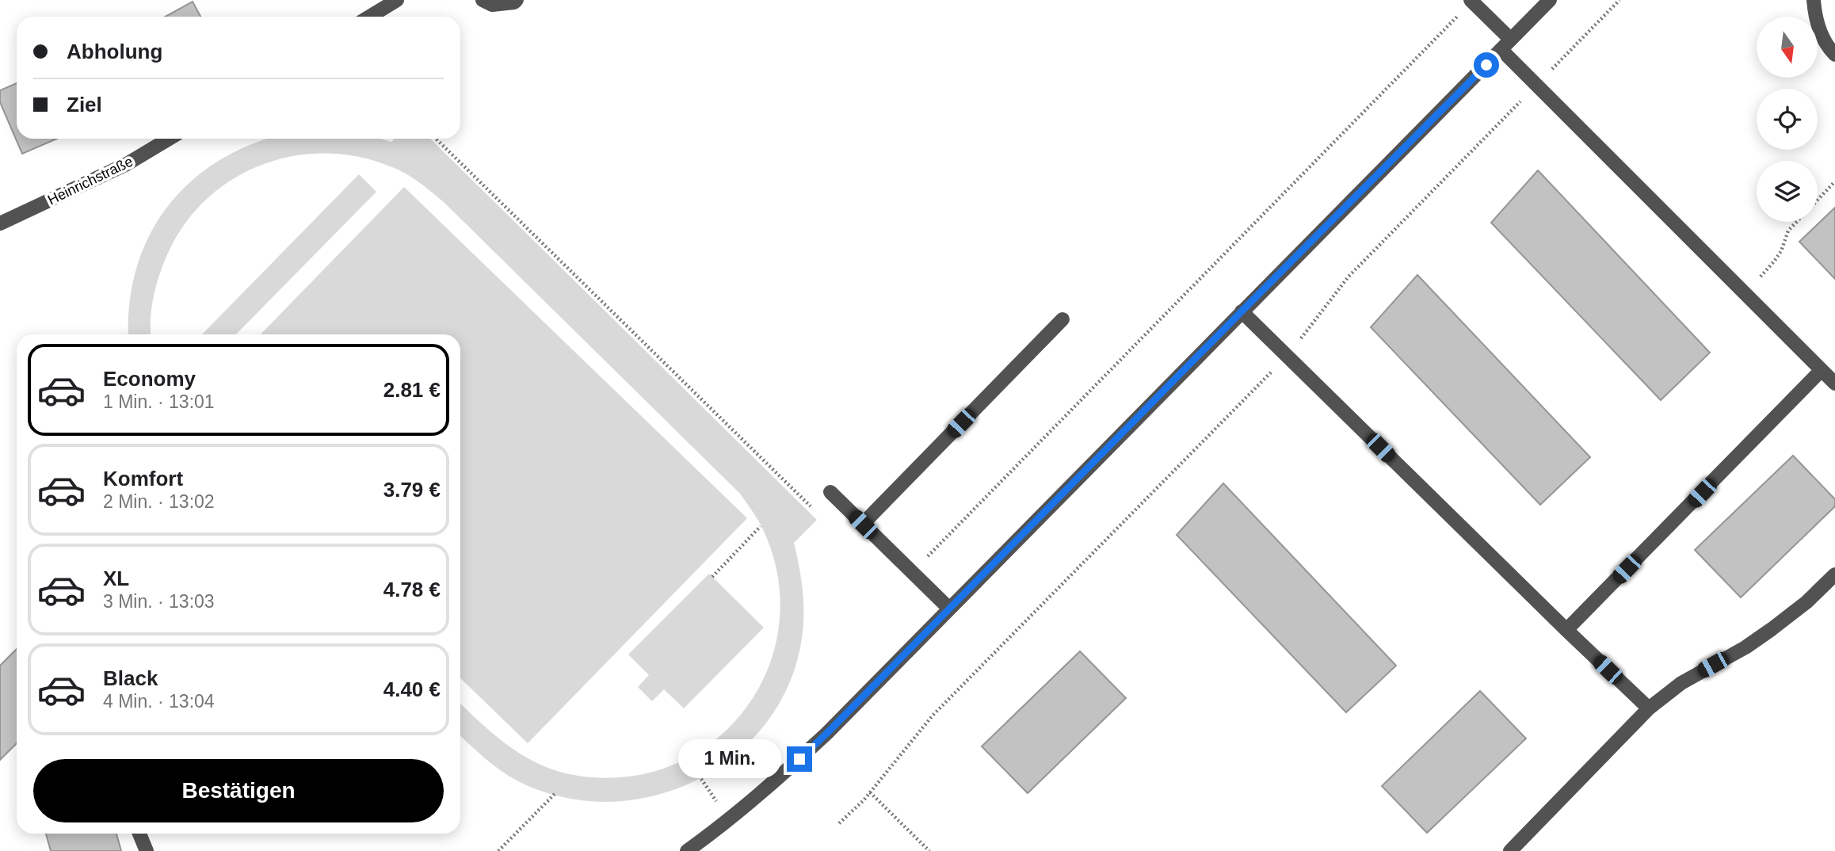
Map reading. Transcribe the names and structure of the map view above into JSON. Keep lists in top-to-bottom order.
{
  "streets": {
    "street": ["Heinrichstraße"]
  },
  "north": "bottom",
  "page": {
    "banner": ["Abholung", "Ziel"],
    "list": [
      {
        "name": "Economy",
        "note": "1 Min. · 13:01",
        "value": "2.81 €"
      },
      {
        "name": "Komfort",
        "note": "2 Min. · 13:02",
        "value": "3.79 €"
      },
      {
        "name": "XL",
        "note": "3 Min. · 13:03",
        "value": "4.78 €"
      },
      {
        "name": "Black",
        "note": "4 Min. · 13:04",
        "value": "4.40 €"
      }
    ],
    "bubble": "1 Min.",
    "buttons": "Bestätigen"
  }
}
